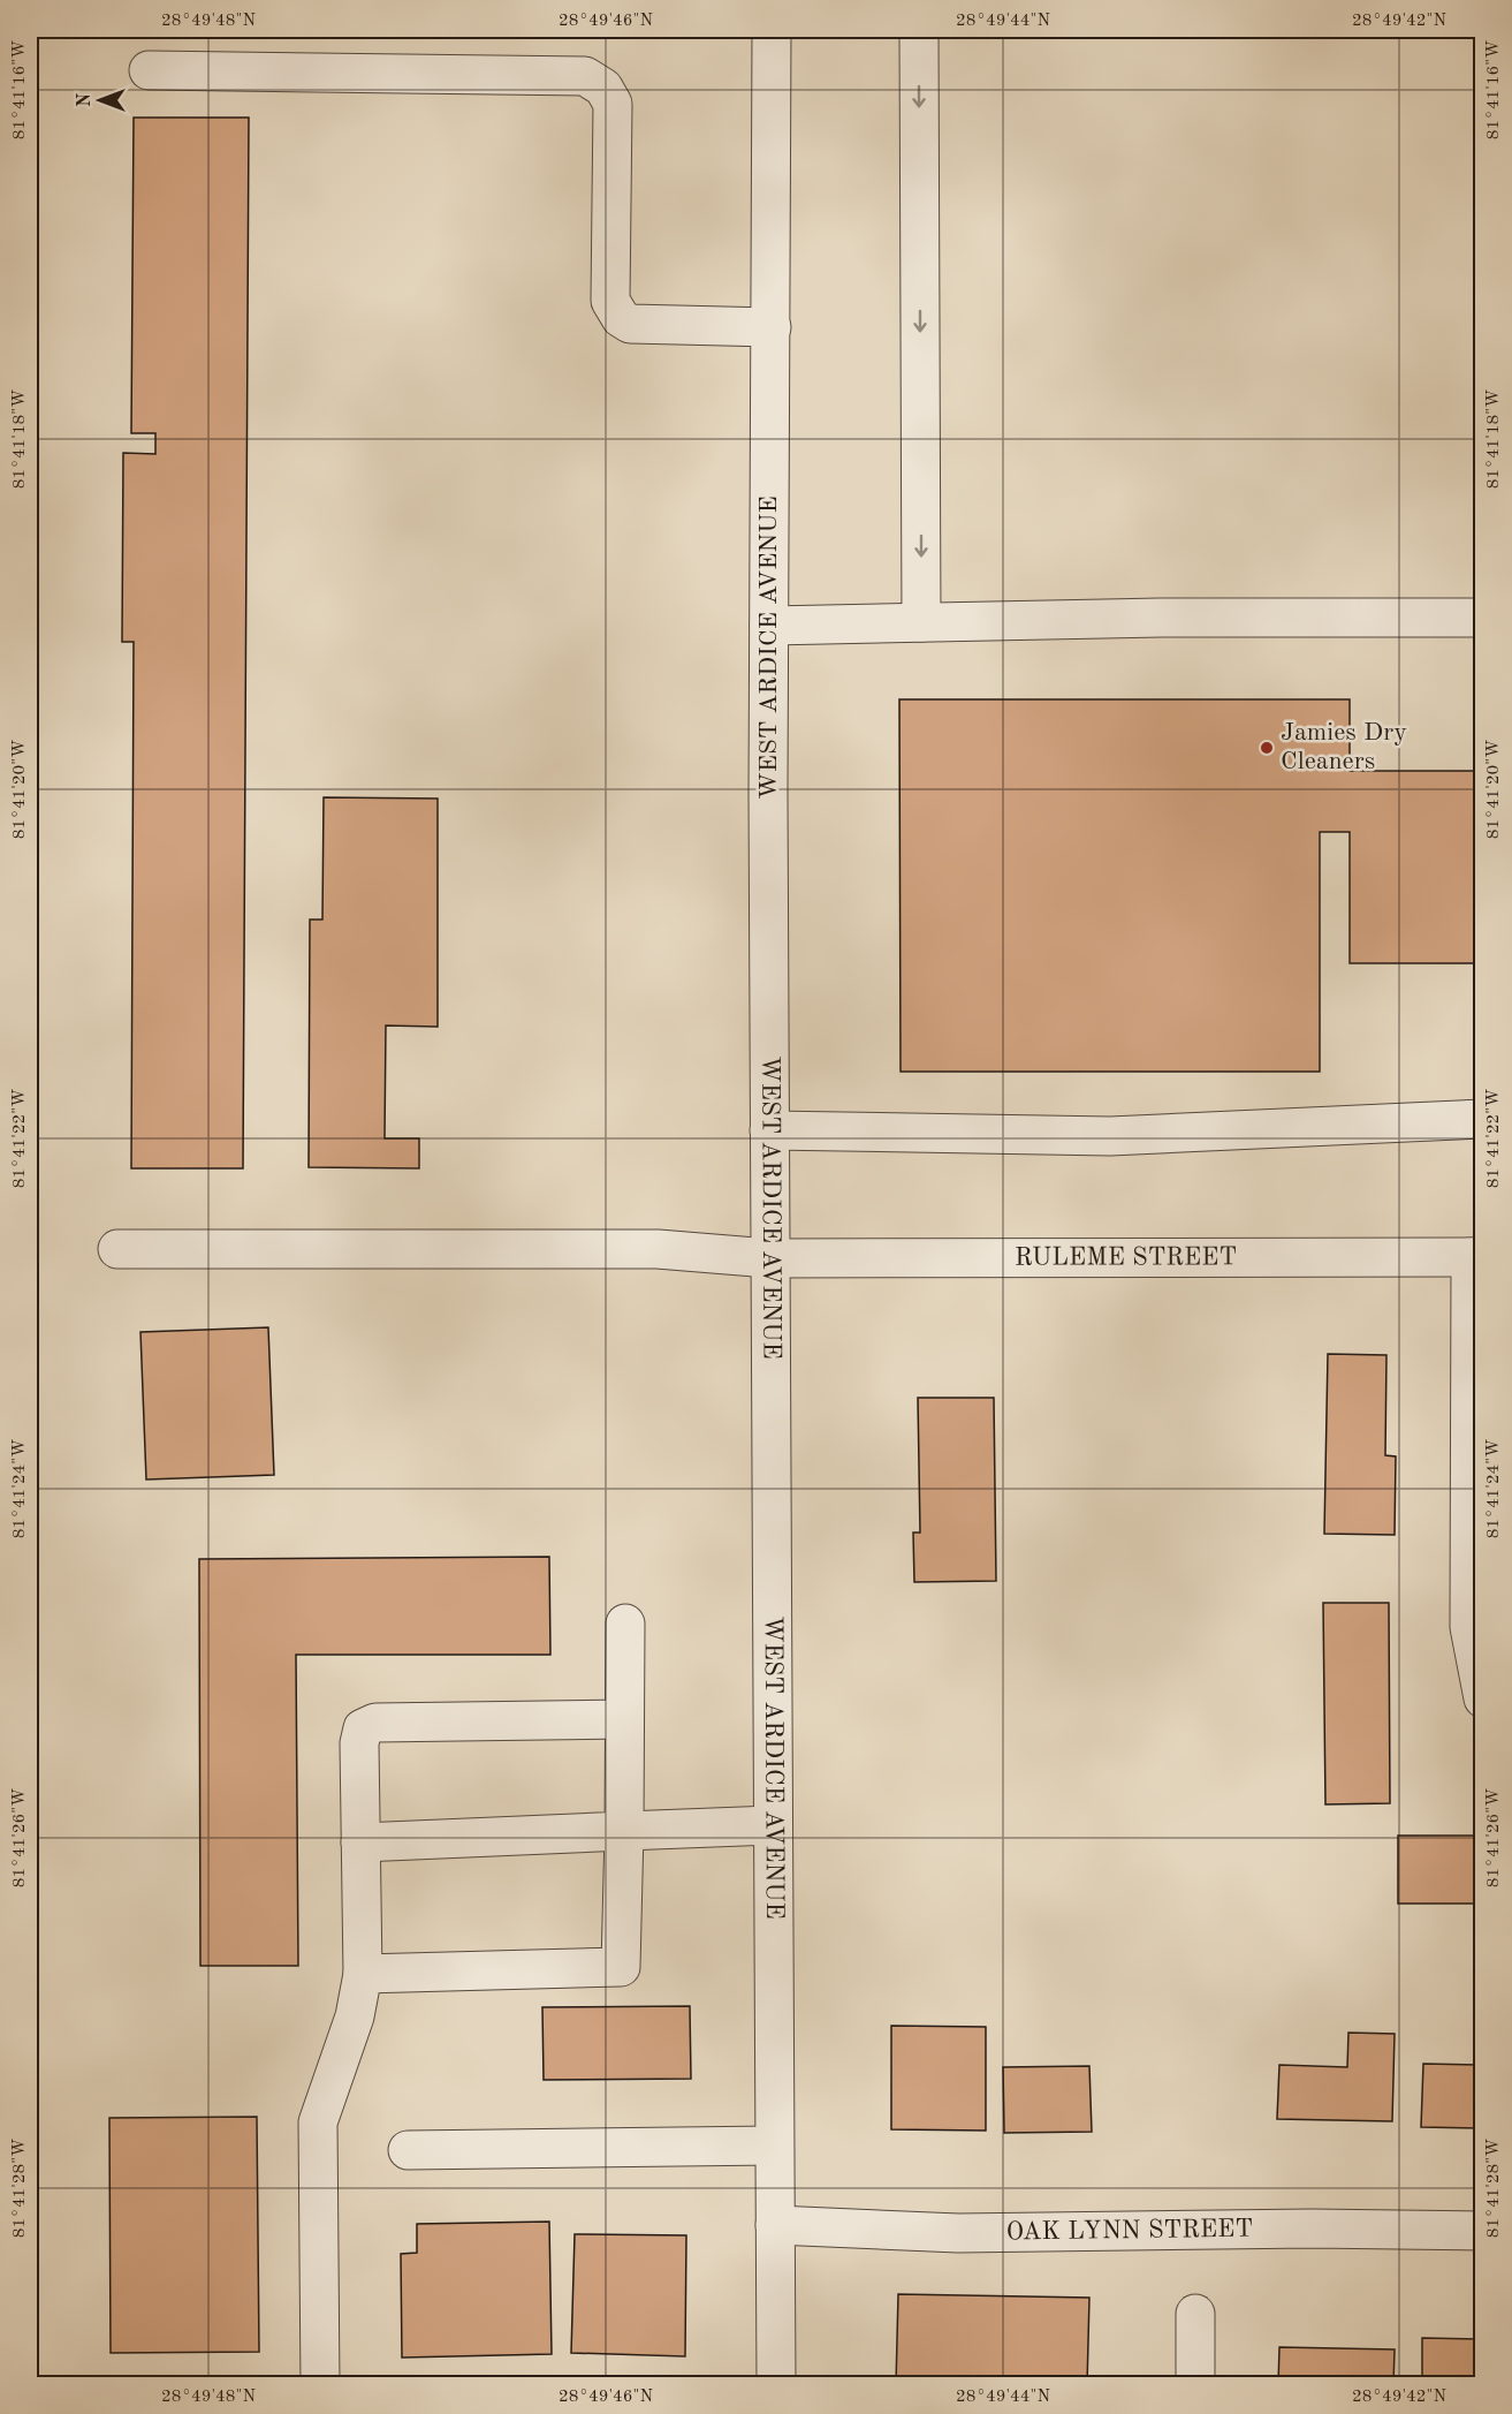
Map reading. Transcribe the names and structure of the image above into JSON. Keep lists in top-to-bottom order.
{
  "streets": {
    "street": ["WEST ARDICE AVENUE", "RULEME STREET", "OAK LYNN STREET"]
  },
  "crossings": [
    ["WEST ARDICE AVENUE", "RULEME STREET"],
    ["WEST ARDICE AVENUE", "OAK LYNN STREET"]
  ],
  "places": ["Jamies Dry Cleaners"],
  "north": "left",
  "coordinates": [
    "28°49'48\"N",
    "28°49'46\"N",
    "28°49'44\"N",
    "28°49'42\"N",
    "81°41'16\"W",
    "81°41'18\"W",
    "81°41'20\"W",
    "81°41'22\"W",
    "81°41'24\"W",
    "81°41'26\"W",
    "81°41'28\"W"
  ]
}
